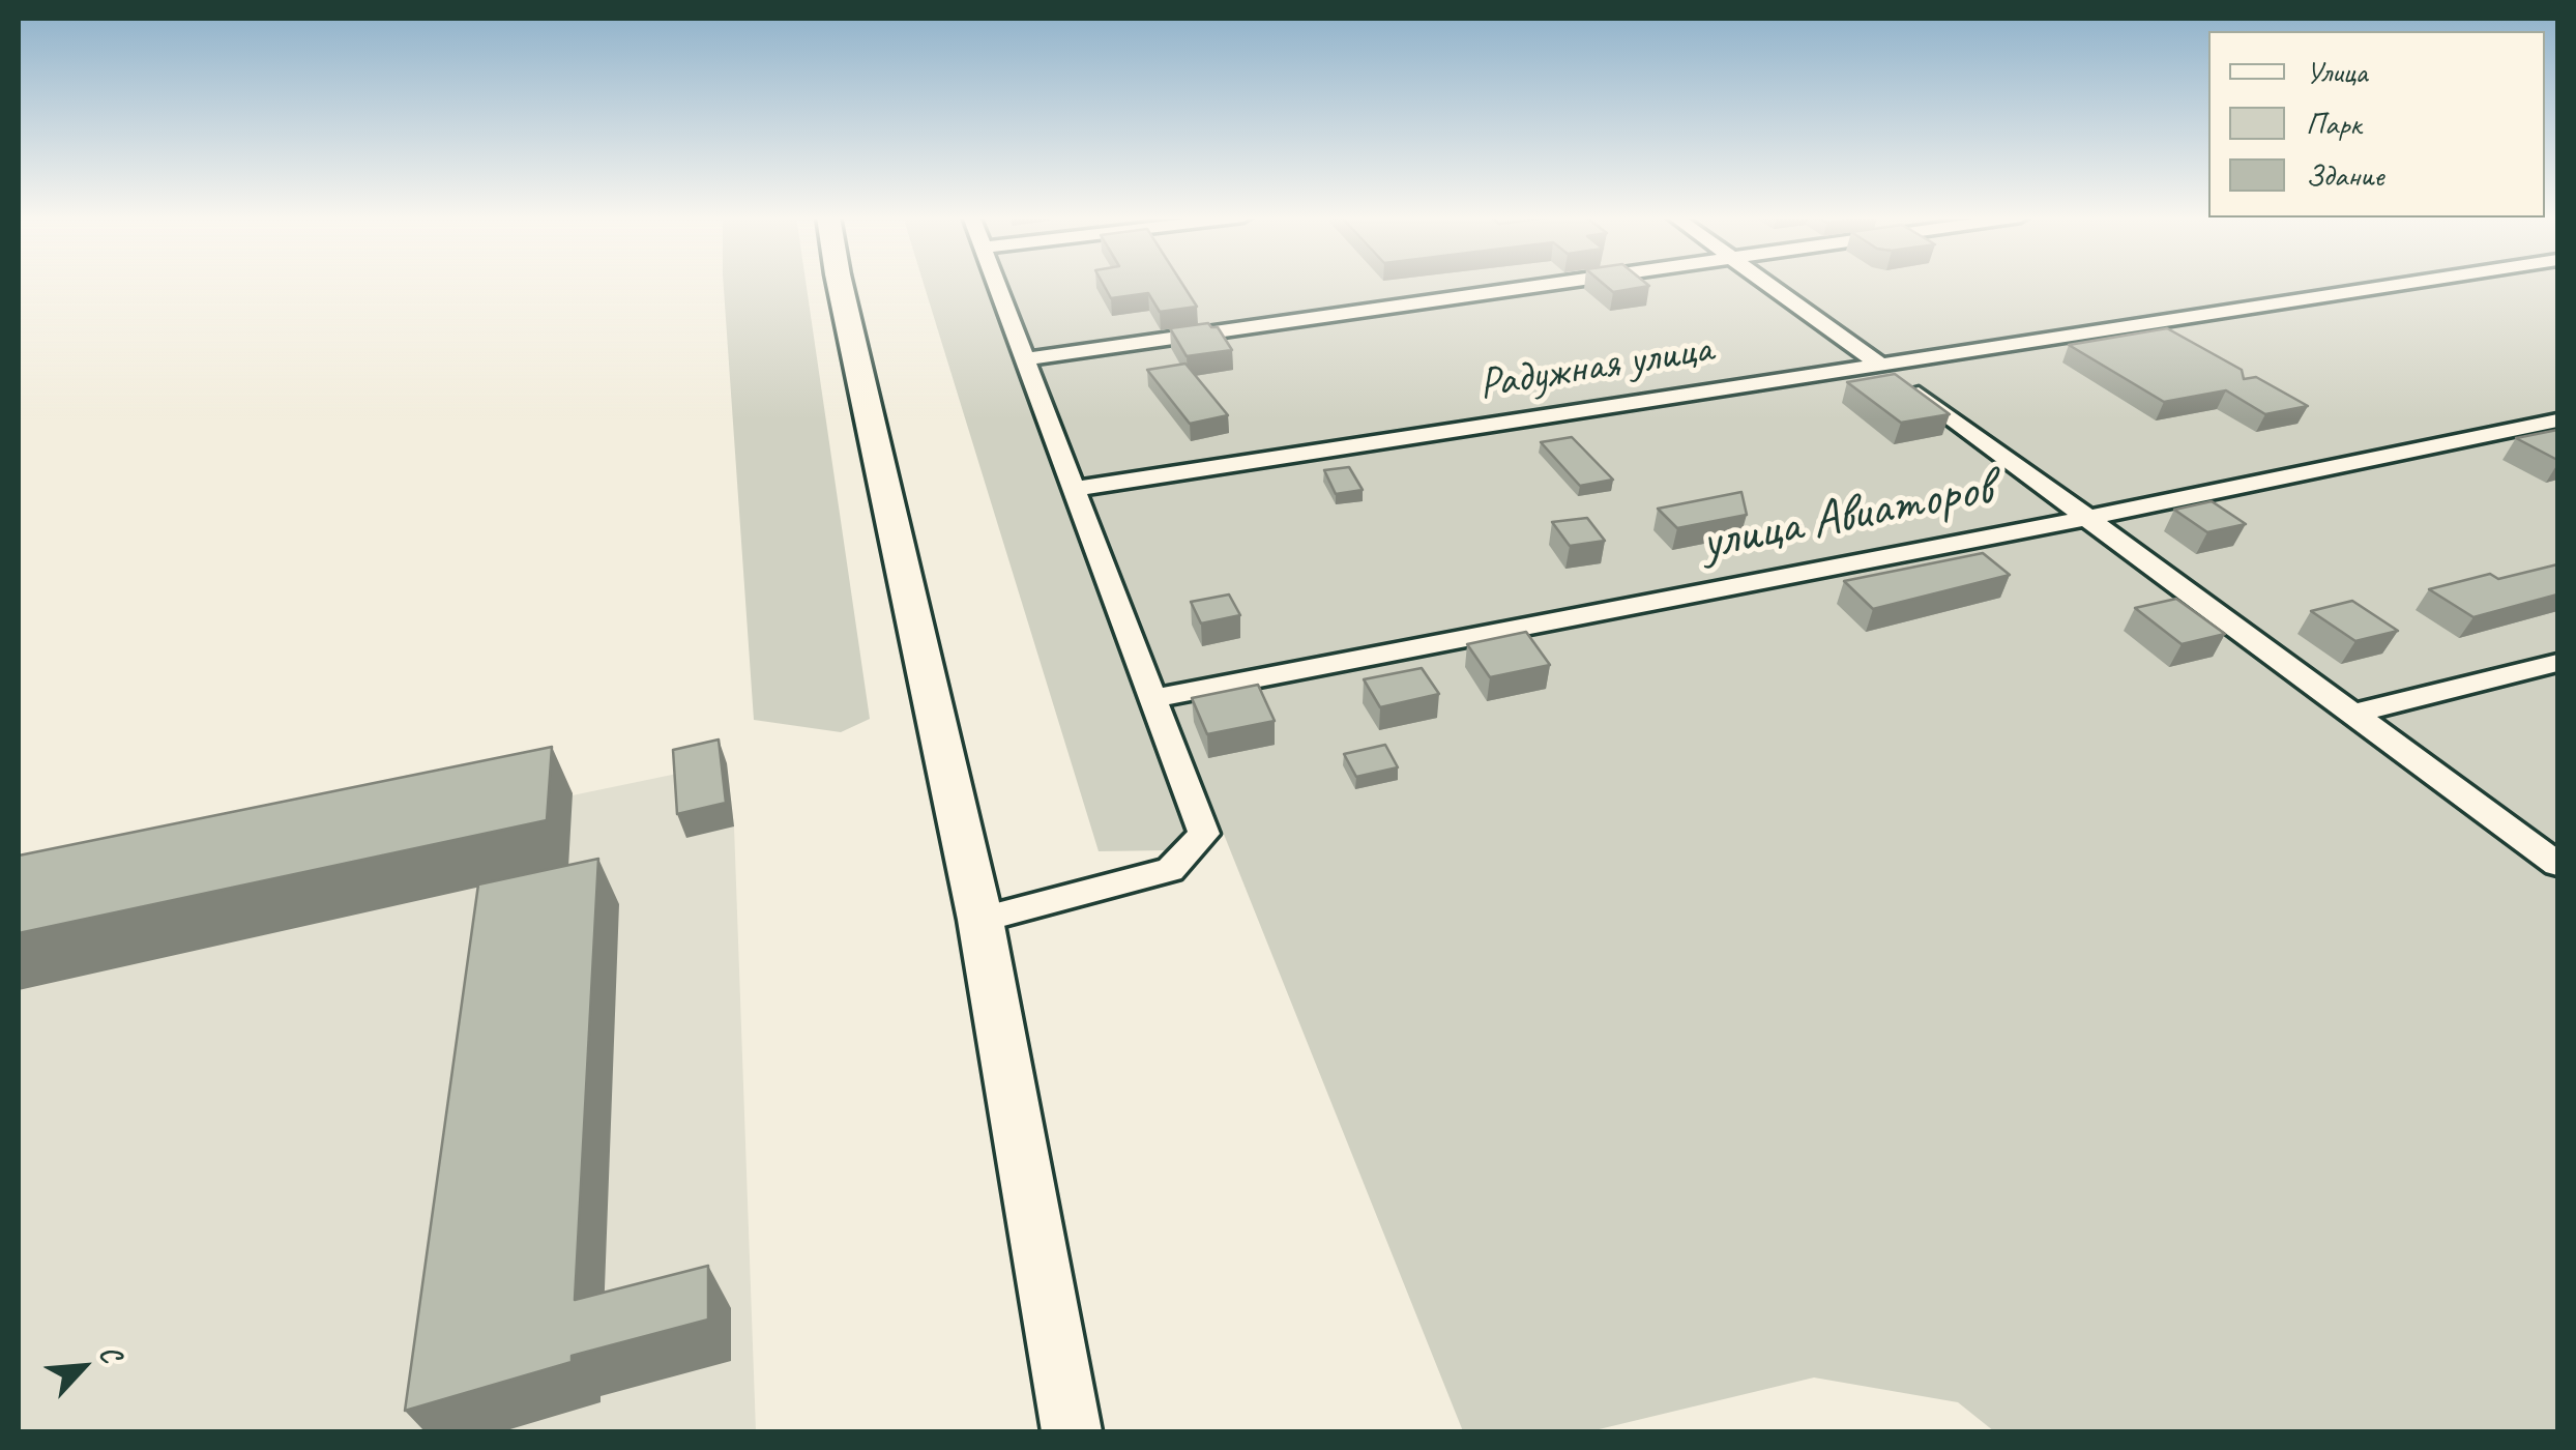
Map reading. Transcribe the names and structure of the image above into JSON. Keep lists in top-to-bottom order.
{
  "streets": {
    "street": ["Радужная улица", "улица Авиаторов"]
  },
  "legend": ["Улица", "Парк", "Здание"],
  "north": "top right"
}
